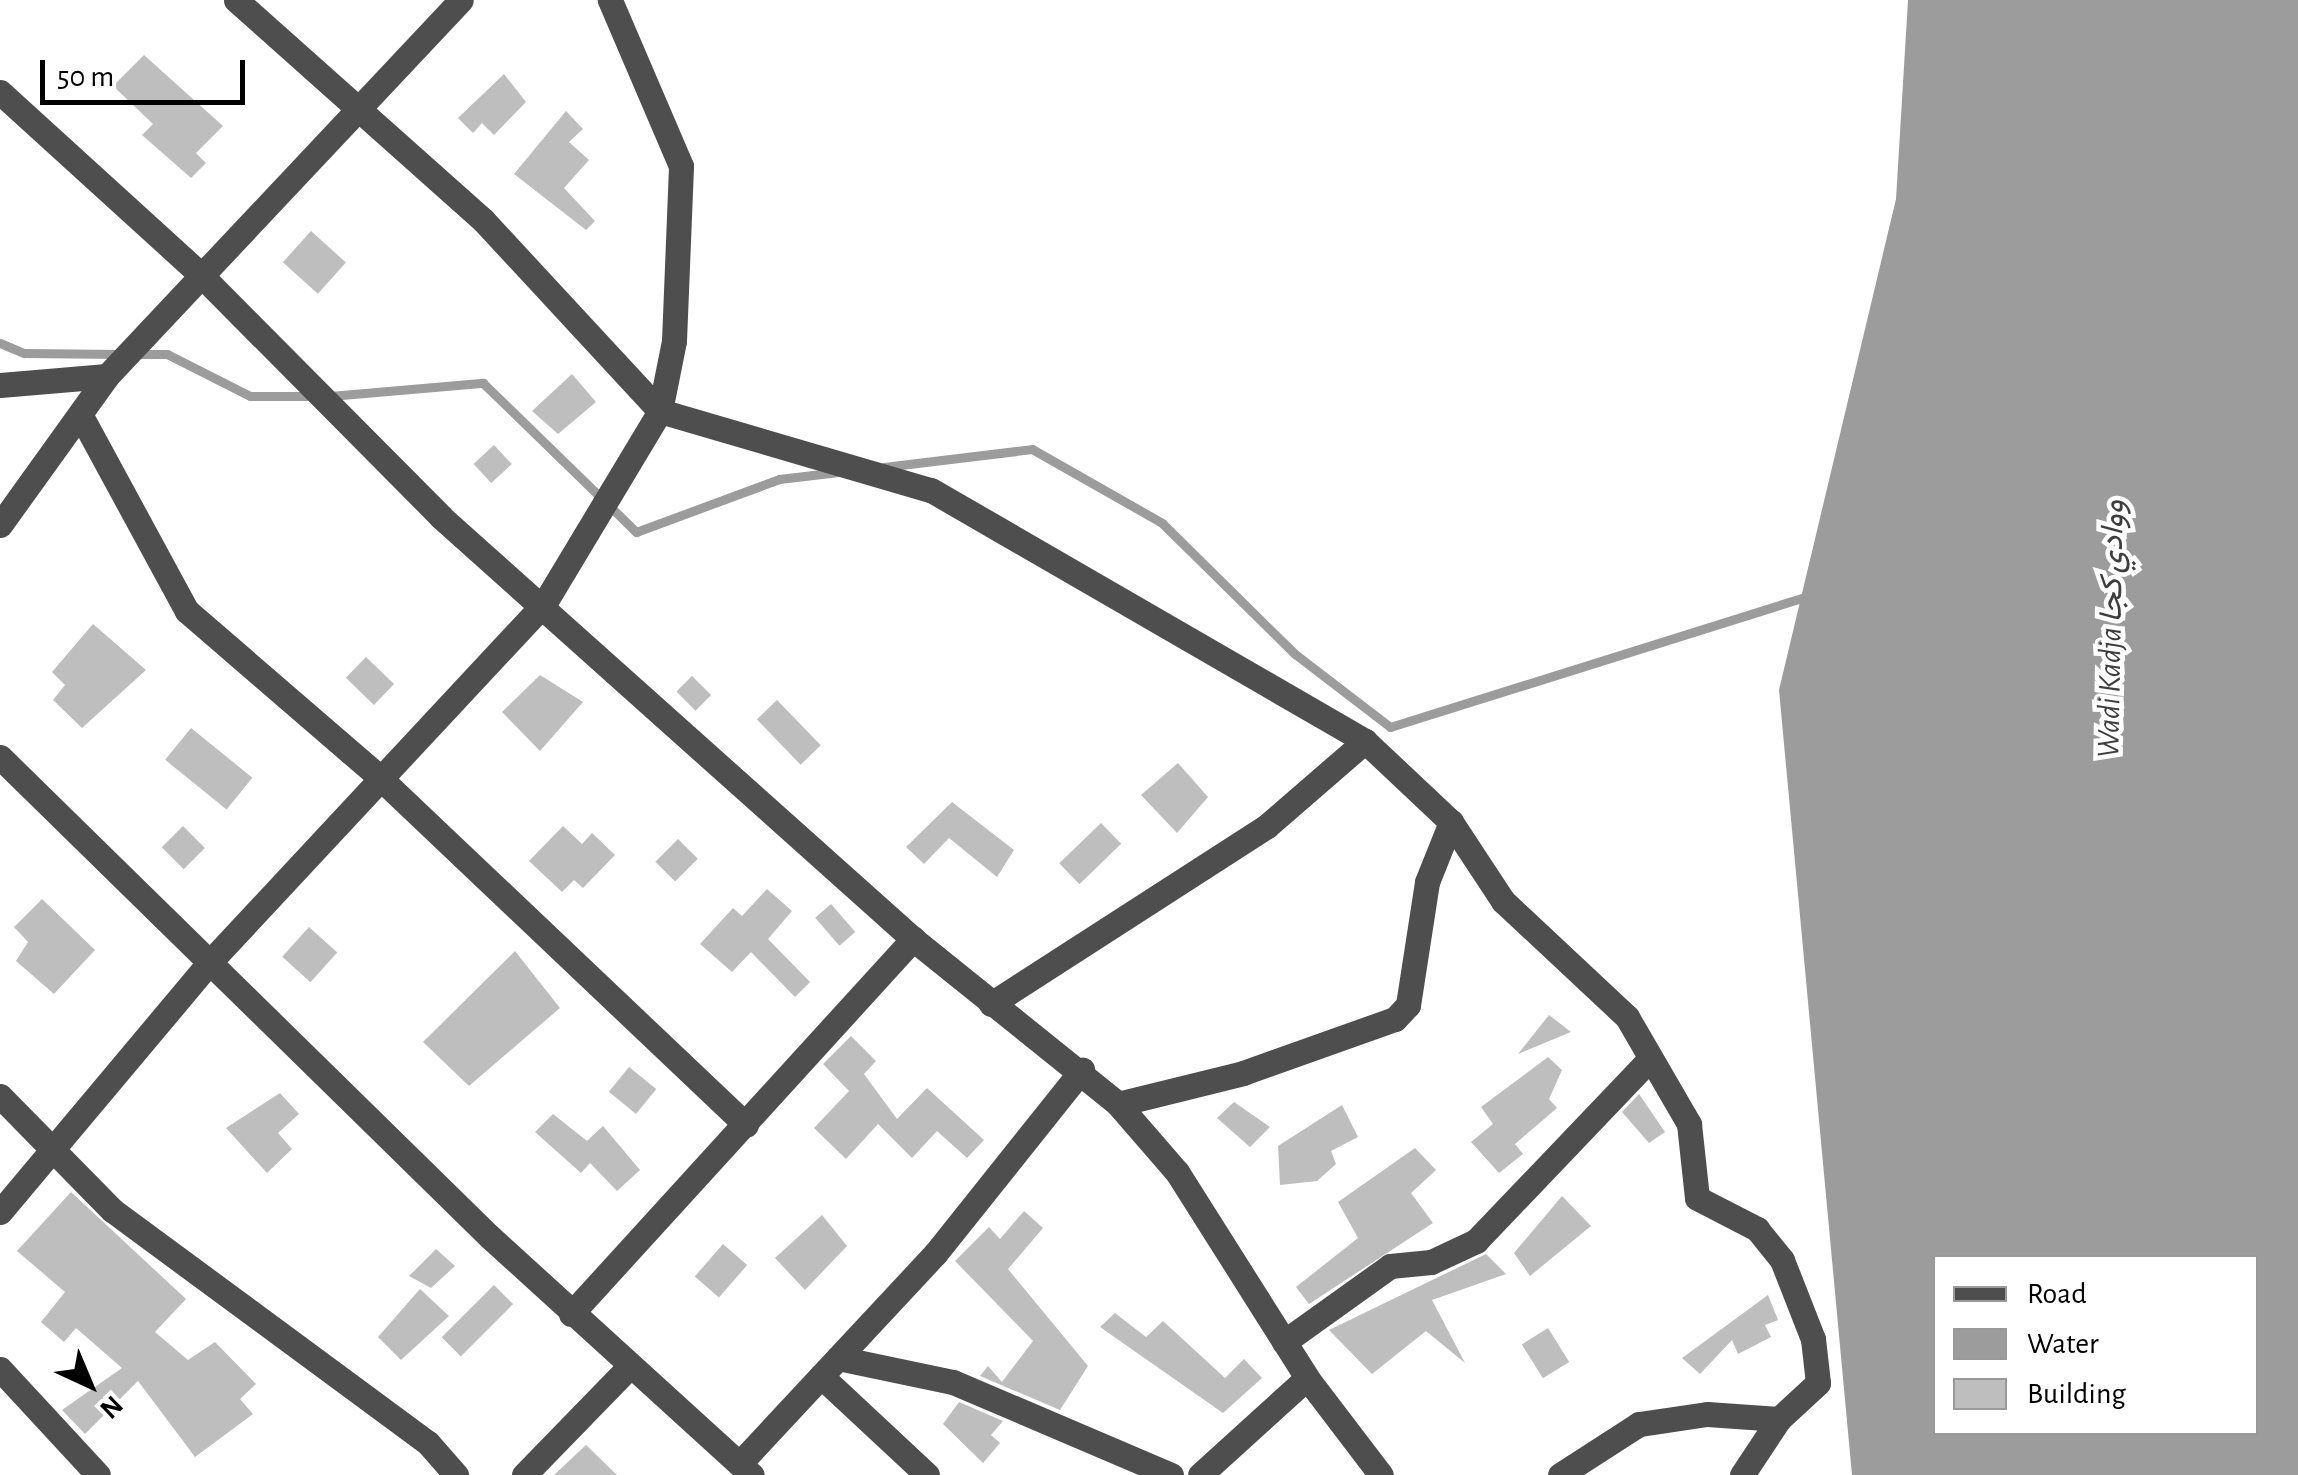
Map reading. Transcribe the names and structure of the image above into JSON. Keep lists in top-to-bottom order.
{
  "water": ["Wadi Kadja ووادي كجا"],
  "legend": ["Road", "Water", "Building"],
  "scale_bar": "50 m",
  "north": "bottom right"
}
